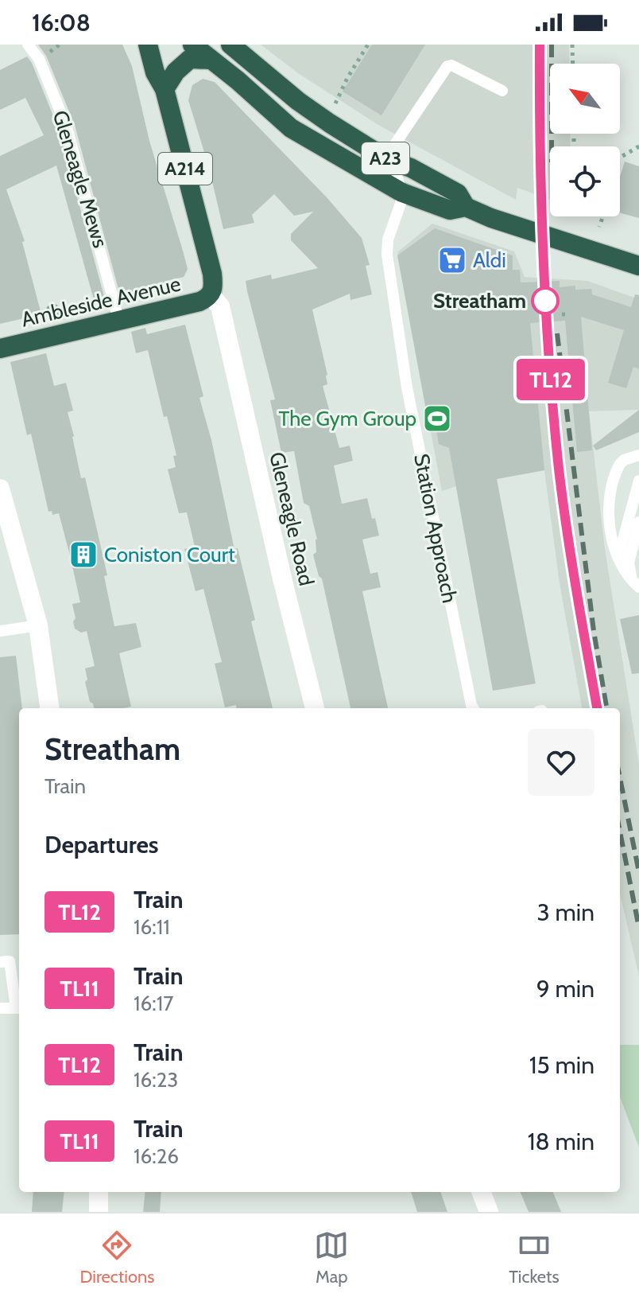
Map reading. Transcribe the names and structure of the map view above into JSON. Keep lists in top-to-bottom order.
{
  "streets": {
    "highway": [
      "A23",
      "A214",
      "Ambleside Avenue",
      "Gleneagle Road"
    ],
    "lane": ["Gleneagle Mews", "Station Approach"]
  },
  "crossings": [
    ["A23", "Station Approach"],
    ["Gleneagle Mews", "Ambleside Avenue"],
    ["Ambleside Avenue", "Gleneagle Road"]
  ],
  "places": {
    "supermarket": ["Aldi"],
    "other": ["Streatham"],
    "sports": ["The Gym Group"],
    "building": ["Coniston Court"]
  },
  "north": "top left",
  "page": {
    "status": "16:08",
    "on_map": "TL12",
    "heading": [
      ["Streatham", "Train"],
      "Departures"
    ],
    "list": [
      {
        "mark": "TL12",
        "name": "Train",
        "note": "16:11",
        "value": "3 min"
      },
      {
        "mark": "TL11",
        "name": "Train",
        "note": "16:17",
        "value": "9 min"
      },
      {
        "mark": "TL12",
        "name": "Train",
        "note": "16:23",
        "value": "15 min"
      },
      {
        "mark": "TL11",
        "name": "Train",
        "note": "16:26",
        "value": "18 min"
      }
    ],
    "tabs": ["Directions", "Map", "Tickets"]
  }
}
